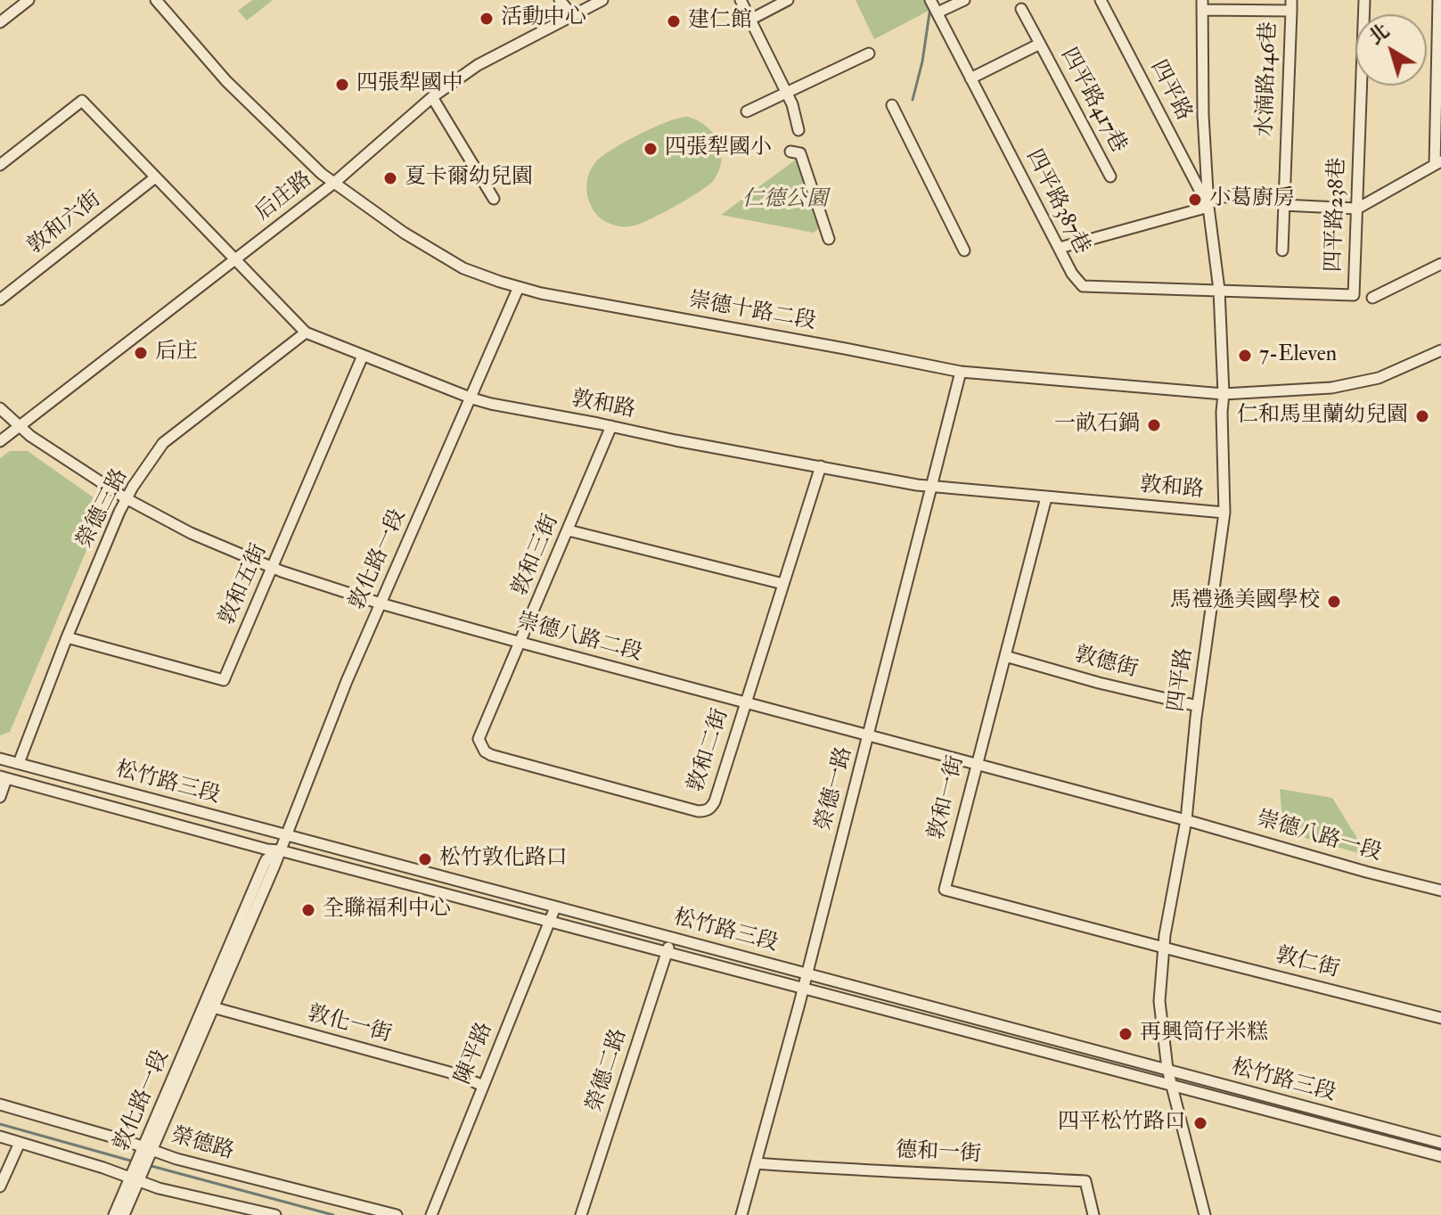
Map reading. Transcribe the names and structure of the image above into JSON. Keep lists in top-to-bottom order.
{
  "streets": {
    "street": [
      "水湳路146巷",
      "四平路",
      "四平路417巷",
      "后庄路",
      "四平路387巷",
      "四平路238巷",
      "敦和六街",
      "崇德十路二段",
      "敦和路",
      "榮德三路",
      "敦和三街",
      "敦化路一段",
      "敦和五街",
      "崇德八路二段",
      "敦德街",
      "敦和二街",
      "松竹路三段",
      "榮德一路",
      "敦和一街",
      "崇德八路一段",
      "敦仁街",
      "敦化一街",
      "陳平路",
      "榮德二路",
      "榮德路",
      "德和一街"
    ]
  },
  "crossings": [
    ["四平路", "四平路387巷"],
    ["四平路", "四平路238巷"],
    ["四平路", "崇德十路二段"],
    ["四平路", "敦和路"],
    ["四平路", "崇德八路二段"],
    ["四平路", "敦德街"],
    ["四平路", "松竹路三段"],
    ["四平路", "敦和一街"],
    ["四平路", "崇德八路一段"],
    ["四平路", "敦仁街"],
    ["四平路417巷", "四平路387巷"],
    ["后庄路", "崇德十路二段"],
    ["后庄路", "敦和路"],
    ["后庄路", "崇德八路二段"],
    ["四平路387巷", "四平路238巷"],
    ["敦和六街", "敦和路"],
    ["崇德十路二段", "敦化路一段"],
    ["崇德十路二段", "榮德一路"],
    ["敦和路", "榮德三路"],
    ["敦和路", "敦和三街"],
    ["敦和路", "敦化路一段"],
    ["敦和路", "敦和五街"],
    ["敦和路", "敦和二街"],
    ["敦和路", "榮德一路"],
    ["敦和路", "敦和一街"],
    ["榮德三路", "敦和五街"],
    ["榮德三路", "崇德八路二段"],
    ["榮德三路", "松竹路三段"],
    ["敦和三街", "崇德八路二段"],
    ["敦和三街", "敦和二街"],
    ["敦化路一段", "崇德八路二段"],
    ["敦化路一段", "松竹路三段"],
    ["敦化路一段", "敦化一街"],
    ["敦化路一段", "榮德路"],
    ["敦和五街", "崇德八路二段"],
    ["崇德八路二段", "敦和二街"],
    ["崇德八路二段", "榮德一路"],
    ["崇德八路二段", "敦和一街"],
    ["崇德八路二段", "崇德八路一段"],
    ["敦德街", "敦和一街"],
    ["松竹路三段", "榮德一路"],
    ["松竹路三段", "陳平路"],
    ["松竹路三段", "榮德二路"],
    ["榮德一路", "德和一街"],
    ["敦和一街", "敦仁街"],
    ["敦化一街", "陳平路"]
  ],
  "parks": ["仁德公園"],
  "places": [
    "活動中心",
    "建仁館",
    "四張犁國中",
    "四張犁國小",
    "夏卡爾幼兒園",
    "小葛廚房",
    "后庄",
    "7-Eleven",
    "仁和馬里蘭幼兒園",
    "一畝石鍋",
    "馬禮遜美國學校",
    "松竹敦化路口",
    "全聯福利中心",
    "再興筒仔米糕",
    "四平松竹路口"
  ],
  "north": "top left"
}
